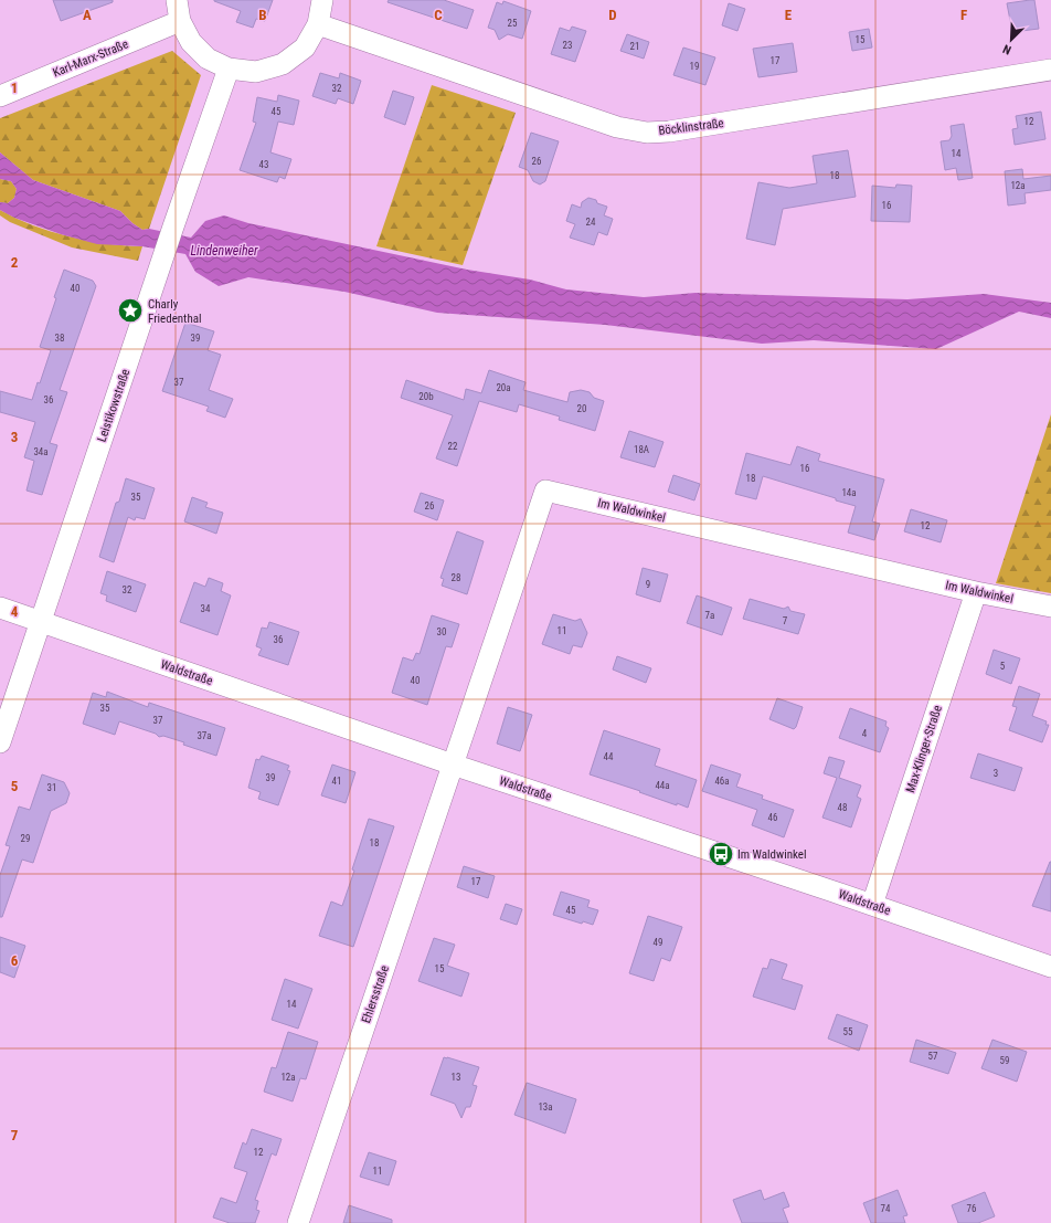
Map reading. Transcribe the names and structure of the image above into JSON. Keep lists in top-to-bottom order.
{
  "streets": {
    "street": [
      "Karl-Marx-Straße",
      "Böcklinstraße",
      "Leistikowstraße",
      "Im Waldwinkel",
      "Waldstraße",
      "Max-Klinger-Straße",
      "Ehlersstraße"
    ]
  },
  "crossings": [
    ["Leistikowstraße", "Waldstraße"],
    ["Im Waldwinkel", "Waldstraße"],
    ["Im Waldwinkel", "Max-Klinger-Straße"],
    ["Im Waldwinkel", "Ehlersstraße"],
    ["Waldstraße", "Max-Klinger-Straße"],
    ["Waldstraße", "Ehlersstraße"]
  ],
  "water": ["Lindenweiher"],
  "places": {
    "place": ["Charly Friedenthal"],
    "bus stop": ["Im Waldwinkel"]
  },
  "house_numbers": [
    "25",
    "15",
    "23",
    "21",
    "17",
    "19",
    "32",
    "45",
    "12",
    "14",
    "26",
    "43",
    "18",
    "12a",
    "16",
    "24",
    "40",
    "38",
    "39",
    "37",
    "20a",
    "20b",
    "36",
    "20",
    "22",
    "18A",
    "34a",
    "16",
    "18",
    "14a",
    "35",
    "26",
    "12",
    "28",
    "9",
    "32",
    "34",
    "7a",
    "7",
    "11",
    "30",
    "36",
    "5",
    "40",
    "35",
    "37",
    "4",
    "37a",
    "44",
    "3",
    "39",
    "41",
    "46a",
    "44a",
    "31",
    "48",
    "46",
    "29",
    "18",
    "17",
    "45",
    "49",
    "15",
    "14",
    "55",
    "57",
    "59",
    "12a",
    "13",
    "13a",
    "12",
    "11",
    "74",
    "76"
  ],
  "north": "bottom left",
  "grid": {
    "columns": [
      "A",
      "B",
      "C",
      "D",
      "E",
      "F"
    ],
    "rows": [
      "1",
      "2",
      "3",
      "4",
      "5",
      "6",
      "7"
    ]
  }
}
